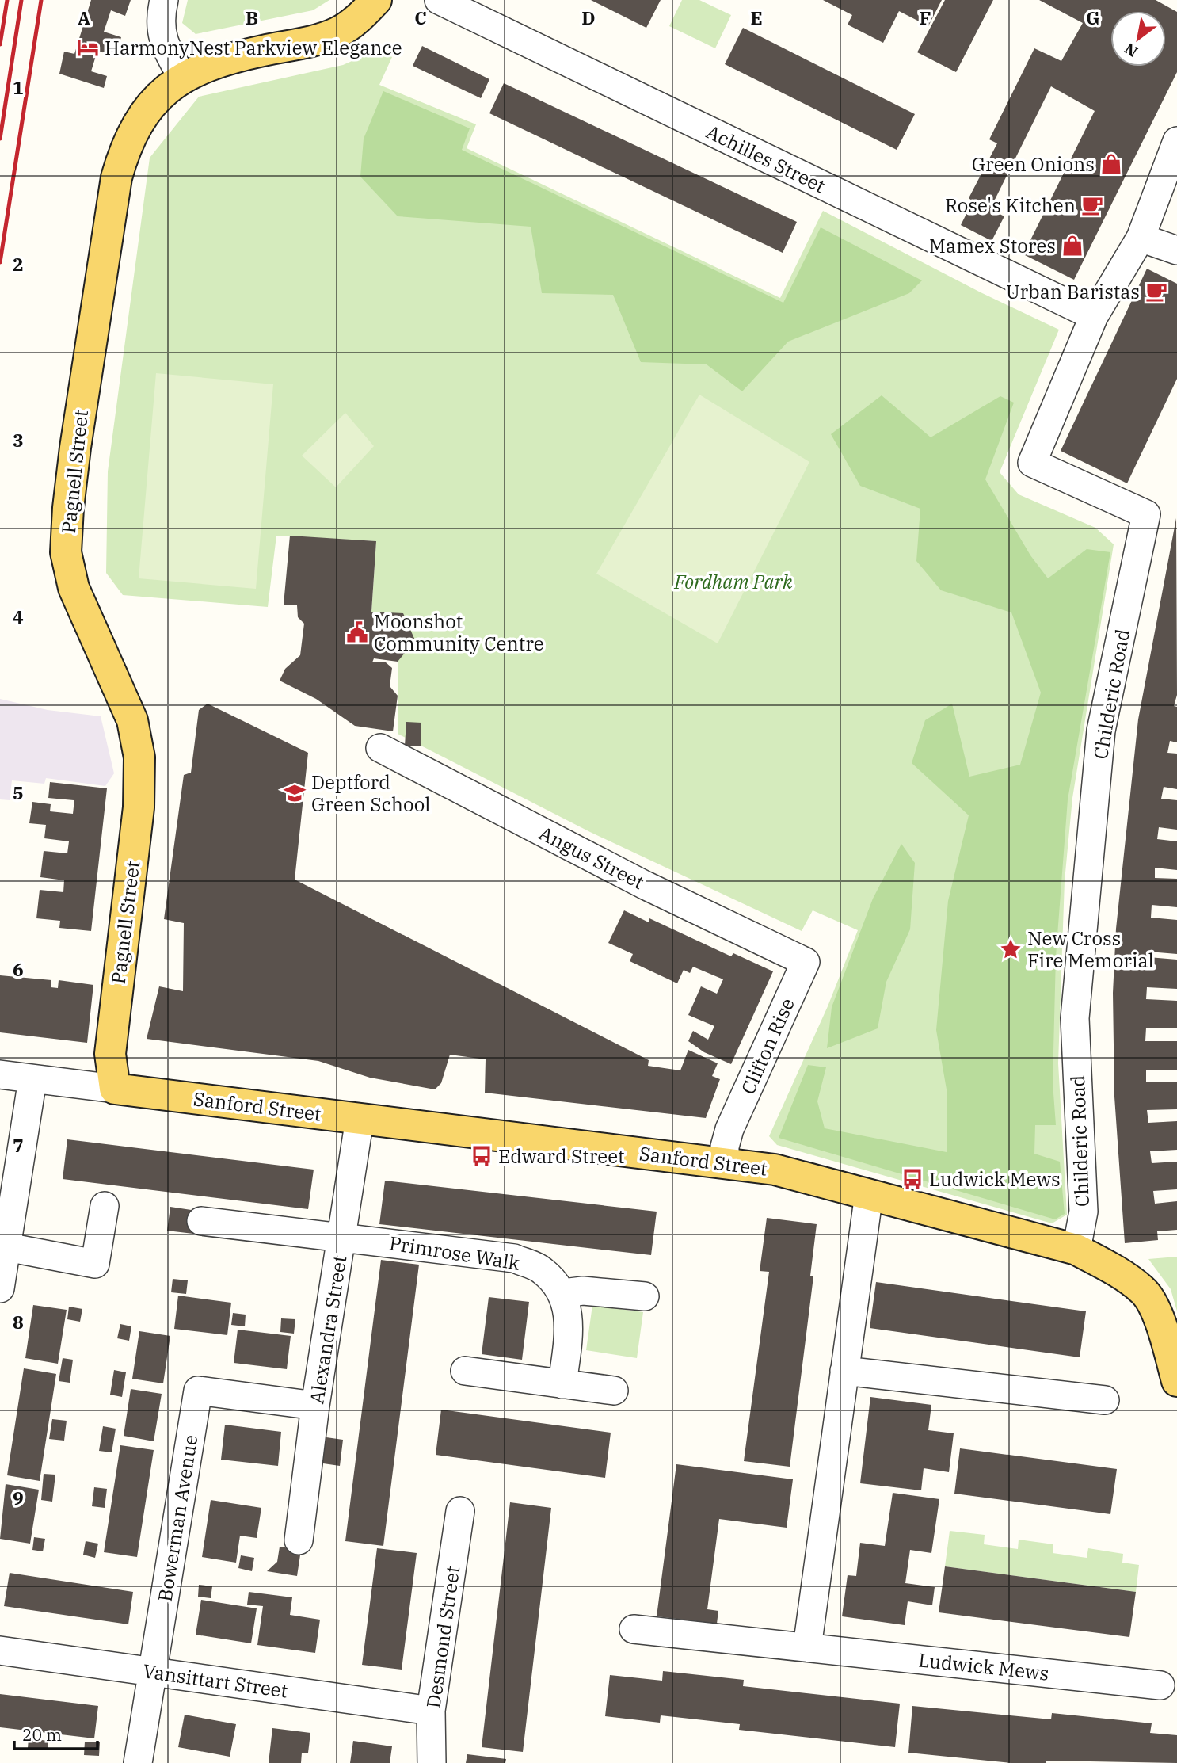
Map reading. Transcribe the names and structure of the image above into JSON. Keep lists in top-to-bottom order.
{
  "streets": {
    "main road": ["Pagnell Street", "Sanford Street"],
    "street": [
      "Achilles Street",
      "Childeric Road",
      "Angus Street",
      "Clifton Rise",
      "Primrose Walk",
      "Alexandra Street",
      "Bowerman Avenue",
      "Desmond Street",
      "Ludwick Mews",
      "Vansittart Street"
    ]
  },
  "crossings": [
    ["Achilles Street", "Childeric Road"],
    ["Pagnell Street", "Sanford Street"],
    ["Childeric Road", "Sanford Street"],
    ["Angus Street", "Clifton Rise"],
    ["Clifton Rise", "Sanford Street"],
    ["Sanford Street", "Alexandra Street"],
    ["Primrose Walk", "Alexandra Street"],
    ["Alexandra Street", "Bowerman Avenue"],
    ["Bowerman Avenue", "Vansittart Street"],
    ["Desmond Street", "Vansittart Street"]
  ],
  "parks": ["Fordham Park"],
  "places": {
    "hotel": ["HarmonyNest Parkview Elegance"],
    "shop": ["Green Onions", "Mamex Stores"],
    "cafe": ["Rose's Kitchen", "Urban Baristas"],
    "public building": ["Moonshot Community Centre"],
    "school or university": ["Deptford Green School"],
    "place": ["New Cross Fire Memorial"],
    "bus stop": ["Edward Street", "Ludwick Mews"]
  },
  "scale_bar": "20 m",
  "north": "bottom left",
  "grid": {
    "columns": [
      "A",
      "B",
      "C",
      "D",
      "E",
      "F",
      "G"
    ],
    "rows": [
      "1",
      "2",
      "3",
      "4",
      "5",
      "6",
      "7",
      "8",
      "9"
    ]
  }
}
